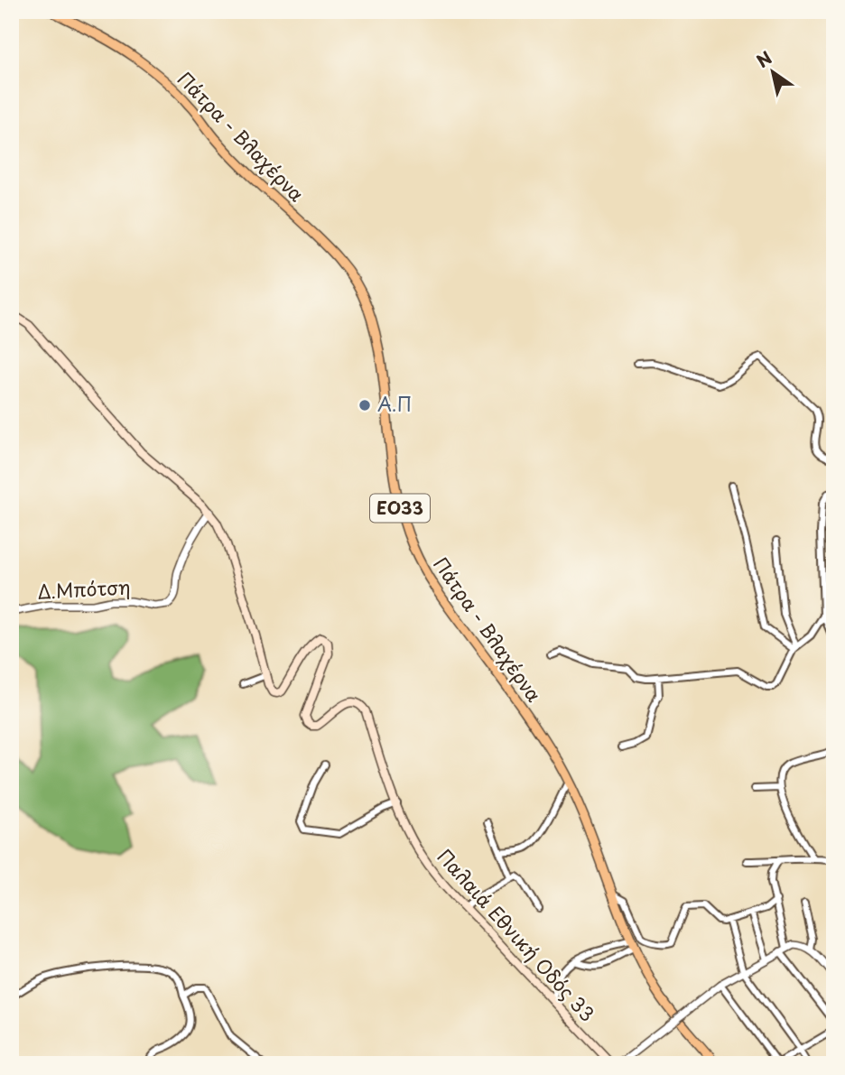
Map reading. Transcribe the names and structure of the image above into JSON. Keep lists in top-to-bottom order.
{
  "streets": {
    "main road": ["Πάτρα - Βλαχέρνα", "ΕΟ33", "Παλαιά Εθνική Οδός 33"],
    "street": ["Δ.Μπότση"]
  },
  "places": ["Α.Π"],
  "north": "top left"
}
